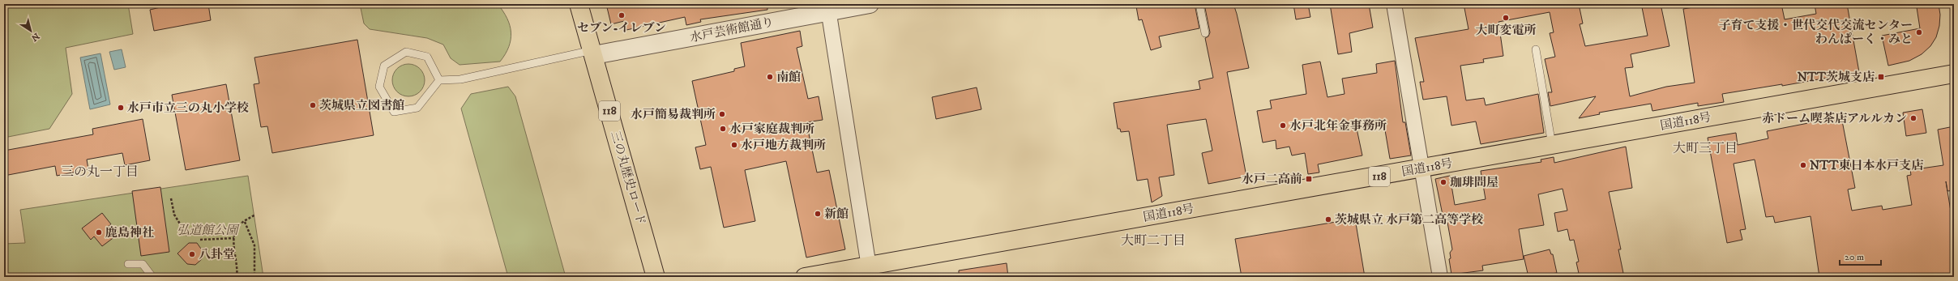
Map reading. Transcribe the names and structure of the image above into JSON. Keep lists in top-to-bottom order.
{
  "streets": {
    "highway": ["118", "国道118号", "三の丸歴史ロード"],
    "street": ["水戸芸術館通り"]
  },
  "crossings": [
    ["水戸芸術館通り", "三の丸歴史ロード"]
  ],
  "districts": ["大町三丁目", "三の丸一丁目", "大町二丁目"],
  "parks": ["弘道館公園"],
  "places": {
    "other": [
      "セブン-イレブン",
      "大町変電所",
      "子育て支援・世代交代交流センター わんぱーく・みと",
      "南館",
      "茨城県立図書館",
      "水戸市立三の丸小学校",
      "水戸簡易裁判所",
      "赤ドーム喫茶店アルルカン",
      "水戸北年金事務所",
      "水戸家庭裁判所",
      "水戸地方裁判所",
      "NTT東日本水戸支店",
      "珈琲問屋",
      "新館",
      "茨城県立 水戸第二高等学校",
      "鹿島神社",
      "八卦堂"
    ],
    "transit": ["NTT茨城支店", "水戸二高前"]
  },
  "scale_bar": "20 m",
  "north": "bottom right"
}
